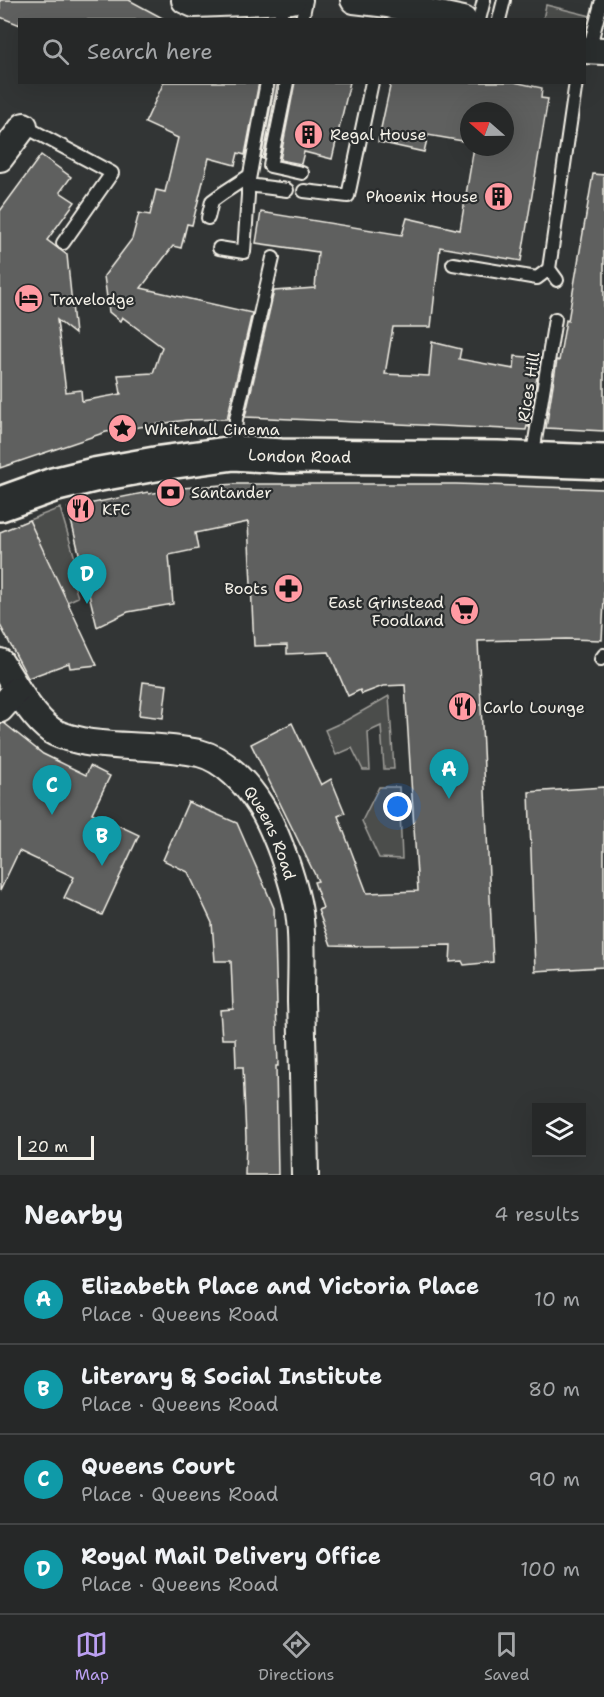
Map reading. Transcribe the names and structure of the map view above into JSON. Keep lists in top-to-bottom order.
{
  "streets": {
    "street": ["London Road", "Queens Road"],
    "lane": ["Rices Hill"]
  },
  "crossings": [
    ["Rices Hill", "London Road"]
  ],
  "places": {
    "building": ["Regal House", "Phoenix House"],
    "hotel": ["Travelodge"],
    "place": ["Whitehall Cinema"],
    "bank": ["Santander"],
    "restaurant": ["KFC", "Carlo Lounge"],
    "pharmacy": ["Boots"],
    "supermarket": ["East Grinstead Foodland"]
  },
  "scale_bar": "20 m",
  "north": "left",
  "page": {
    "search": "Search here",
    "pins": [
      "D",
      "A",
      "C",
      "B"
    ],
    "scale": "20 m",
    "heading": ["Nearby", "4 results"],
    "list": [
      {
        "mark": "A",
        "name": "Elizabeth Place and Victoria Place",
        "note": "Place · Queens Road",
        "value": "10 m"
      },
      {
        "mark": "B",
        "name": "Literary & Social Institute",
        "note": "Place · Queens Road",
        "value": "80 m"
      },
      {
        "mark": "C",
        "name": "Queens Court",
        "note": "Place · Queens Road",
        "value": "90 m"
      },
      {
        "mark": "D",
        "name": "Royal Mail Delivery Office",
        "note": "Place · Queens Road",
        "value": "100 m"
      }
    ],
    "nav": ["Map", "Directions", "Saved"]
  }
}
